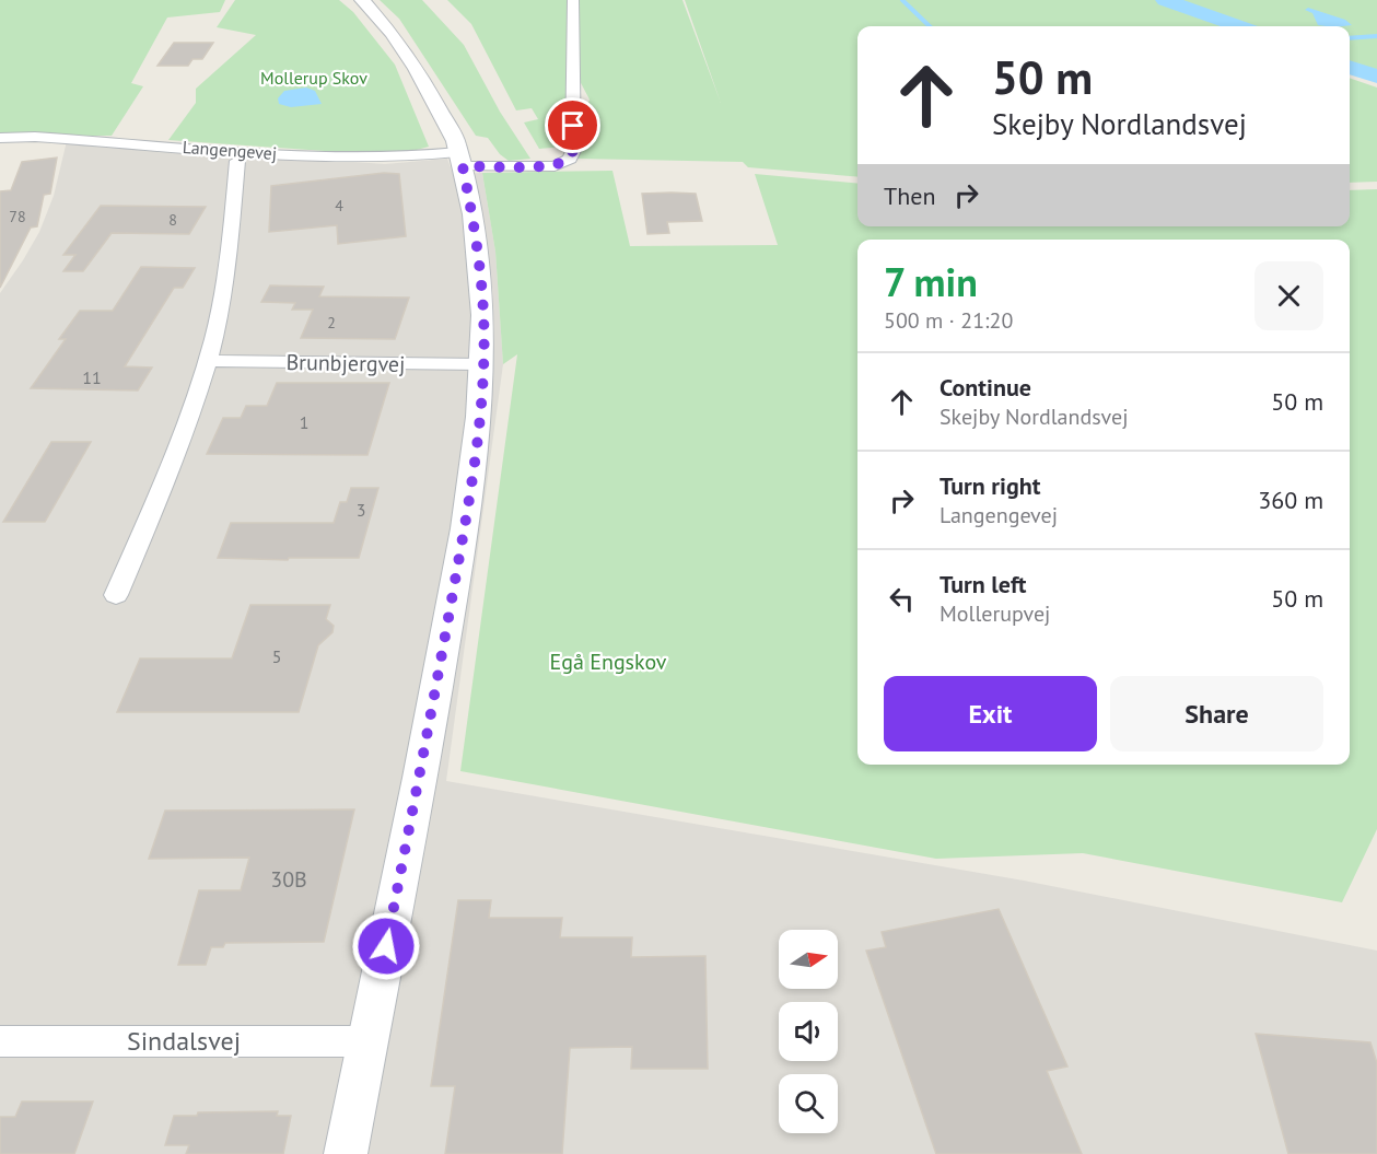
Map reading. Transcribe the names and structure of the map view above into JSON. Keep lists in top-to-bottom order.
{
  "streets": {
    "street": ["Langengevej", "Brunbjergvej", "Sindalsvej"]
  },
  "parks": ["Mollerup Skov", "Egå Engskov"],
  "house_numbers": [
    "4",
    "78",
    "8",
    "2",
    "11",
    "1",
    "3",
    "5",
    "30B"
  ],
  "north": "right",
  "page": {
    "turn": ["50 m", "Skejby Nordlandsvej"],
    "then": "Then",
    "heading": ["7 min", "500 m · 21:20"],
    "list": [
      {
        "name": "Continue",
        "note": "Skejby Nordlandsvej",
        "value": "50 m"
      },
      {
        "name": "Turn right",
        "note": "Langengevej",
        "value": "360 m"
      },
      {
        "name": "Turn left",
        "note": "Mollerupvej",
        "value": "50 m"
      }
    ],
    "buttons": ["Exit", "Share"]
  }
}
